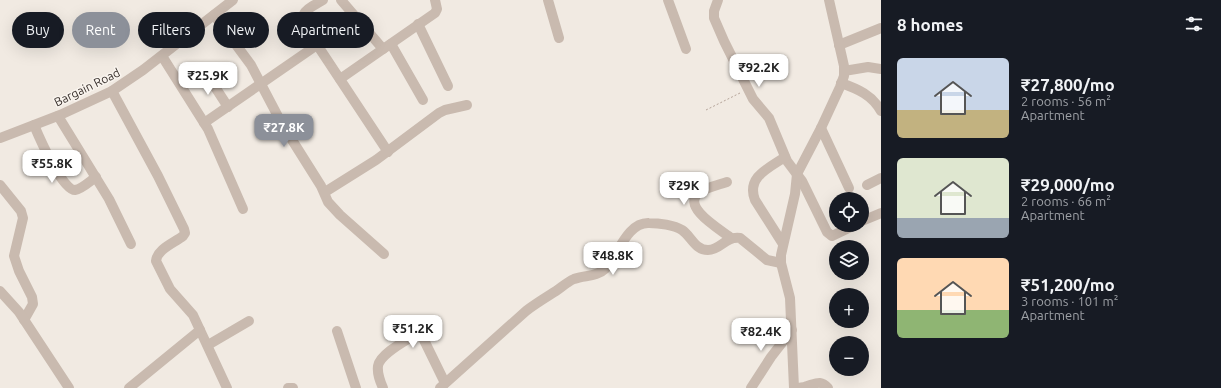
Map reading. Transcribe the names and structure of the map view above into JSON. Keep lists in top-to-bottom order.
{
  "streets": {
    "street": ["Bargain Road"]
  },
  "page": {
    "heading": "8 homes",
    "chip": [
      "Buy",
      "Rent",
      "Filters",
      "New",
      "Apartment"
    ],
    "list": [
      {
        "name": "₹27,800/mo",
        "note": "2 rooms · 56 m² · Apartment"
      },
      {
        "name": "₹29,000/mo",
        "note": "2 rooms · 66 m² · Apartment"
      },
      {
        "name": "₹51,200/mo",
        "note": "3 rooms · 101 m² · Apartment"
      }
    ],
    "price": [
      "₹92.2K",
      "₹25.9K",
      "₹27.8K",
      "₹55.8K",
      "₹29K",
      "₹48.8K",
      "₹51.2K",
      "₹82.4K"
    ],
    "map_buttons": ["+", "−"]
  }
}
